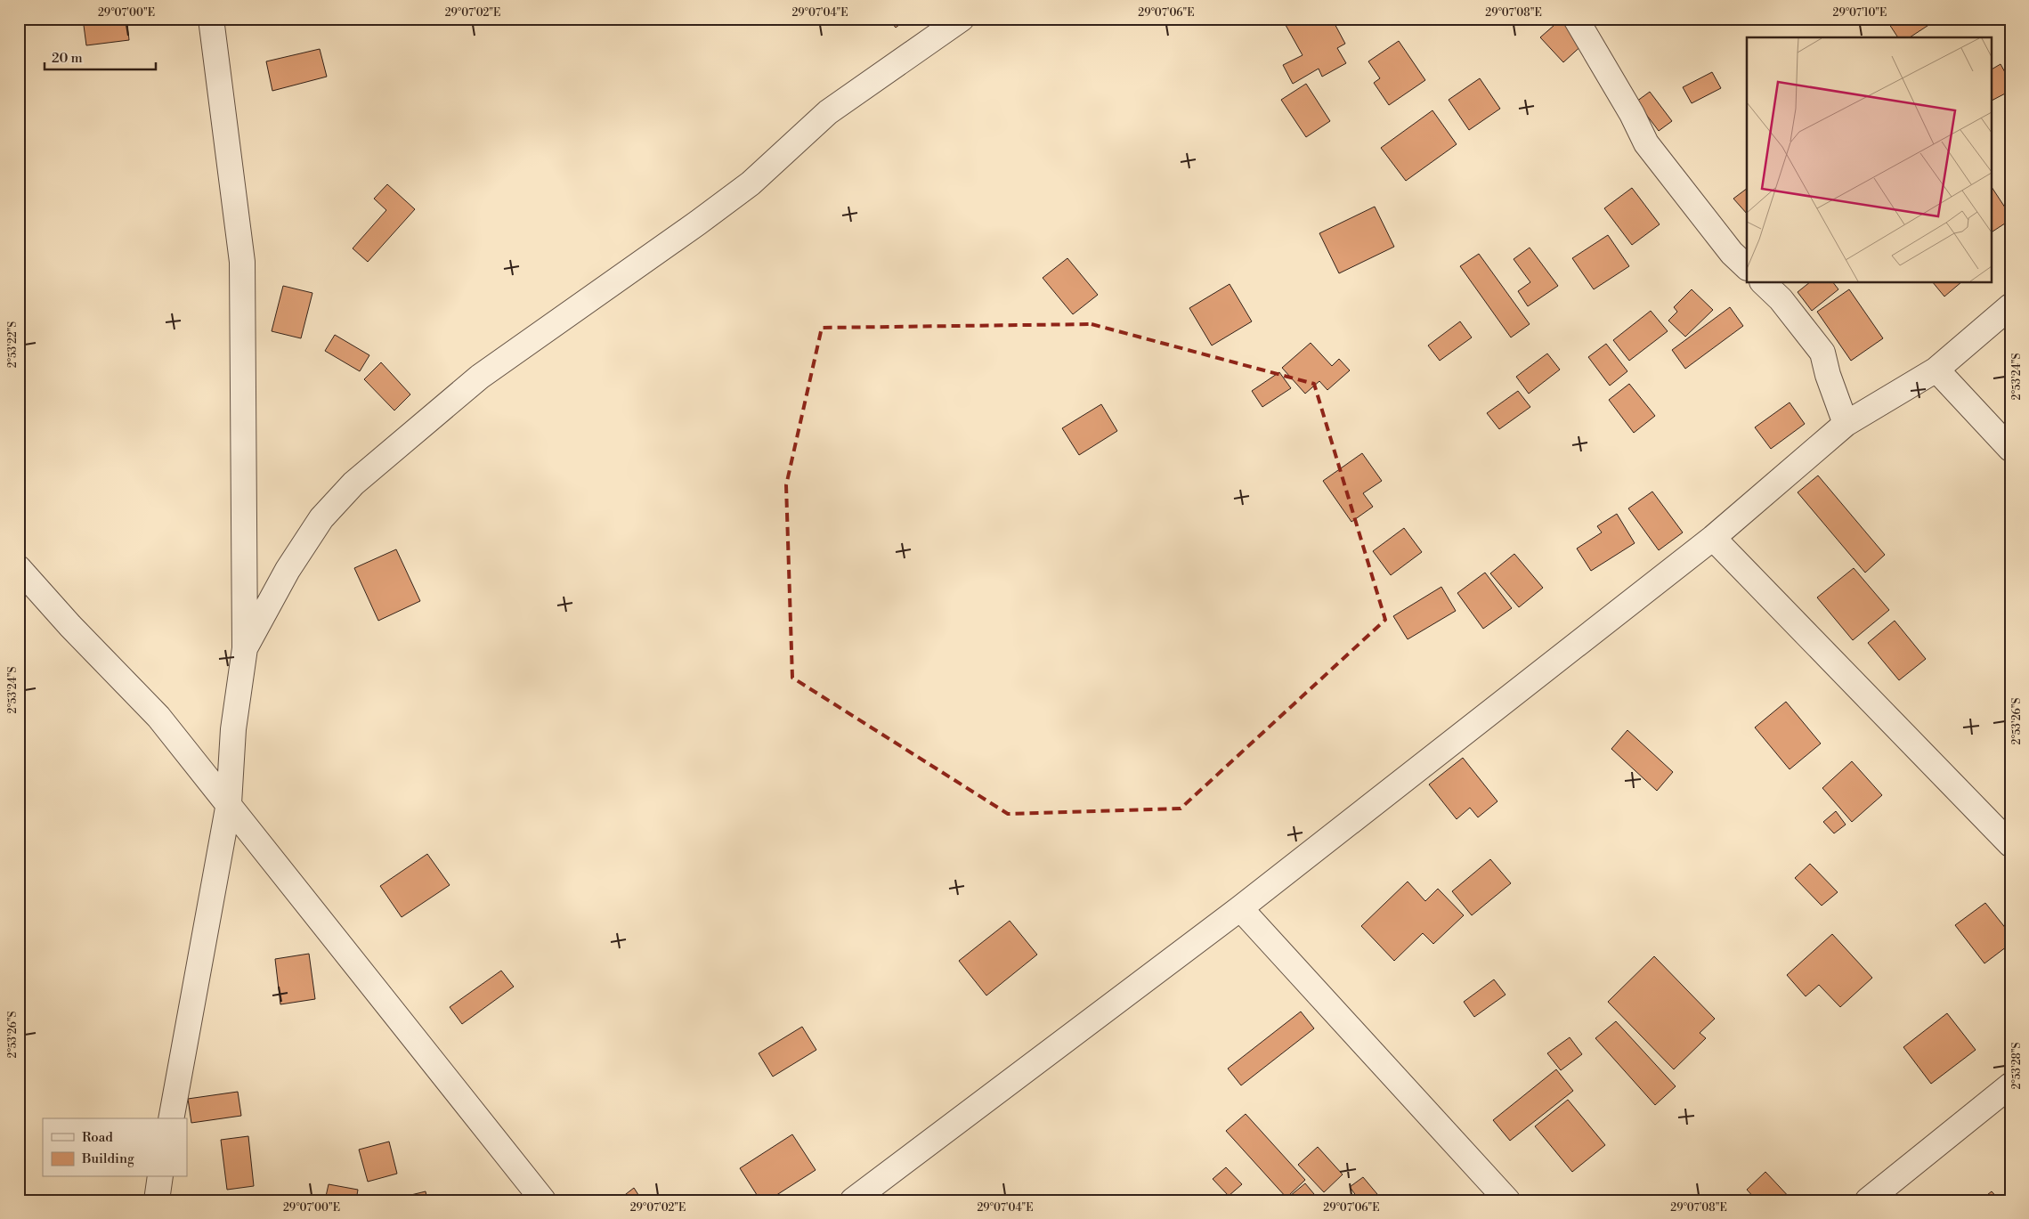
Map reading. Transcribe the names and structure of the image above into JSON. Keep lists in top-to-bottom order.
{
  "legend": ["Road", "Building"],
  "scale_bar": "20 m",
  "coordinates": [
    "29°07'00\"E",
    "29°07'02\"E",
    "29°07'04\"E",
    "29°07'06\"E",
    "29°07'08\"E",
    "29°07'10\"E",
    "2°53'22\"S",
    "2°53'24\"S",
    "2°53'26\"S",
    "2°53'28\"S"
  ]
}
